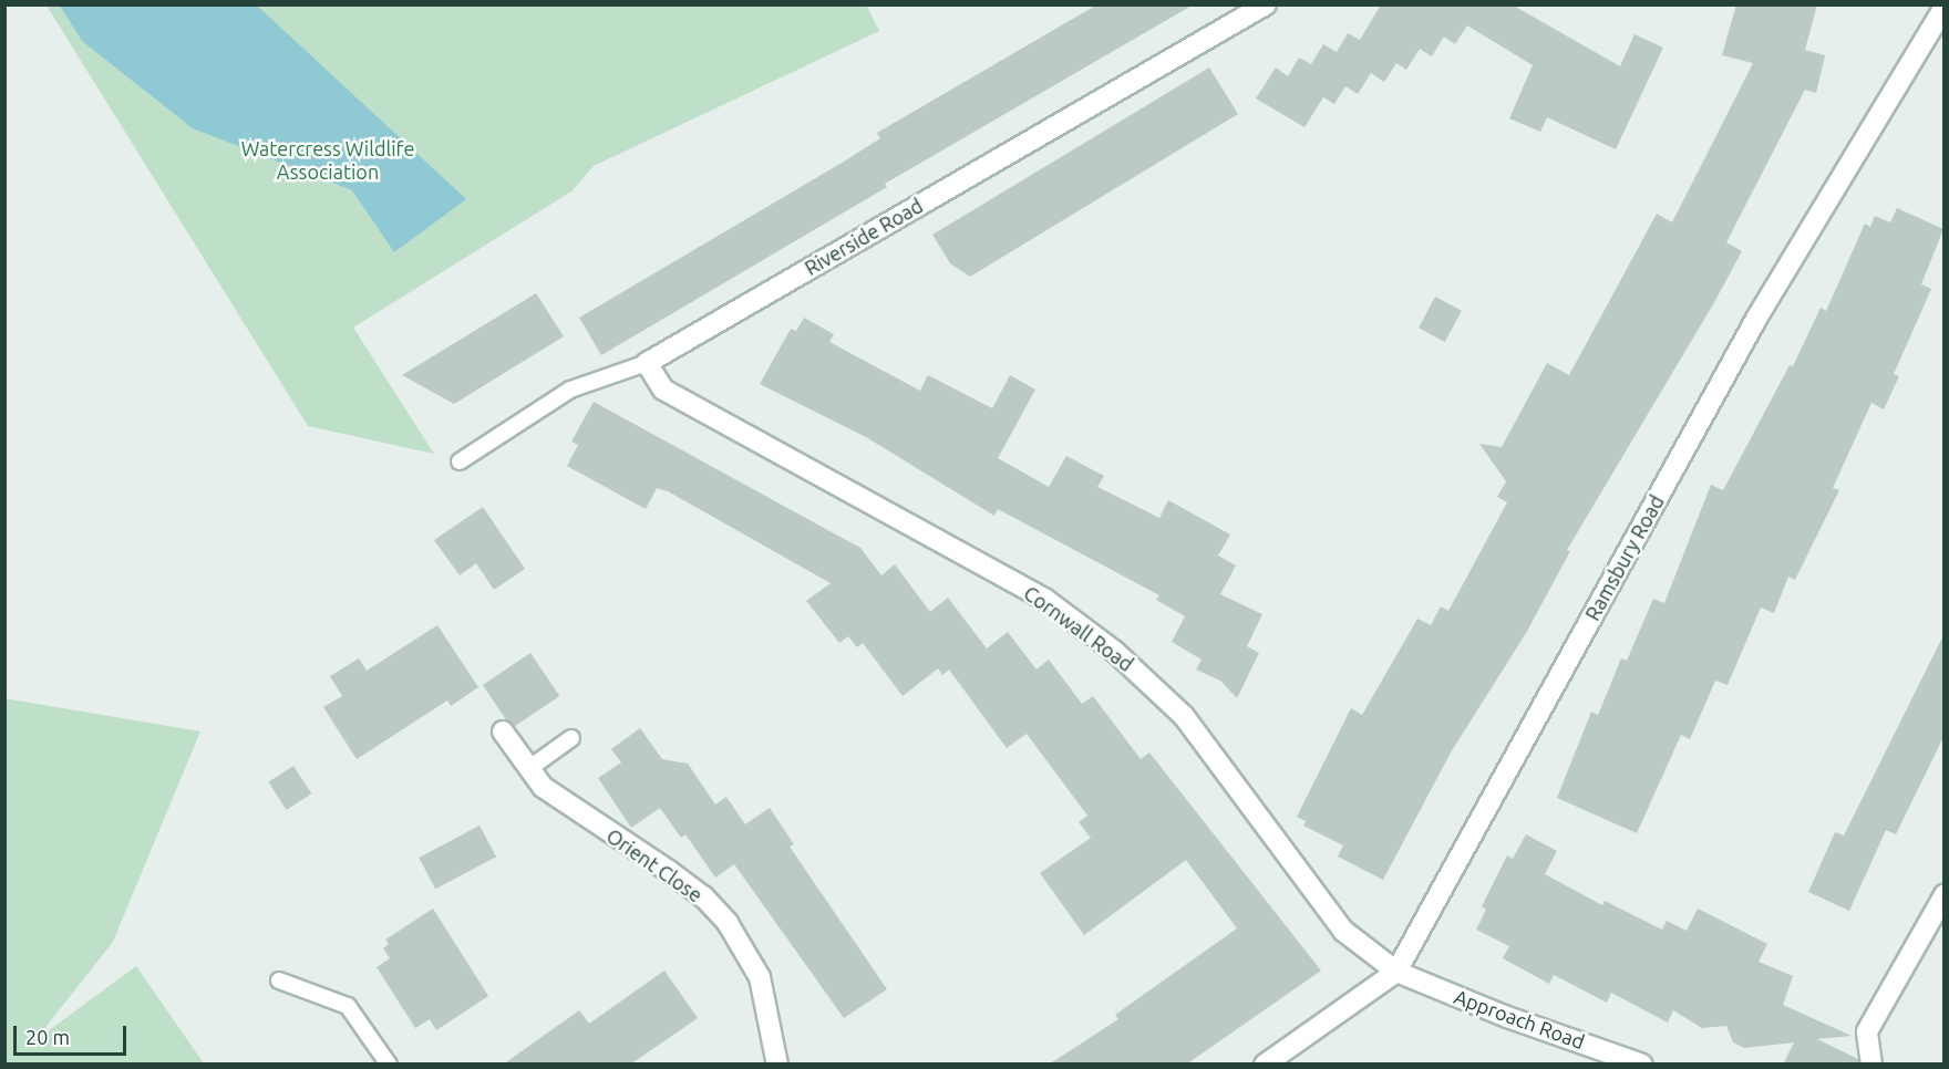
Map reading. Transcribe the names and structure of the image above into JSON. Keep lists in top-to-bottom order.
{
  "streets": {
    "street": [
      "Riverside Road",
      "Ramsbury Road",
      "Cornwall Road",
      "Orient Close",
      "Approach Road"
    ]
  },
  "crossings": [
    ["Riverside Road", "Cornwall Road"],
    ["Ramsbury Road", "Cornwall Road"],
    ["Ramsbury Road", "Approach Road"],
    ["Cornwall Road", "Approach Road"]
  ],
  "parks": ["Watercress Wildlife Association"],
  "scale_bar": "20 m"
}
